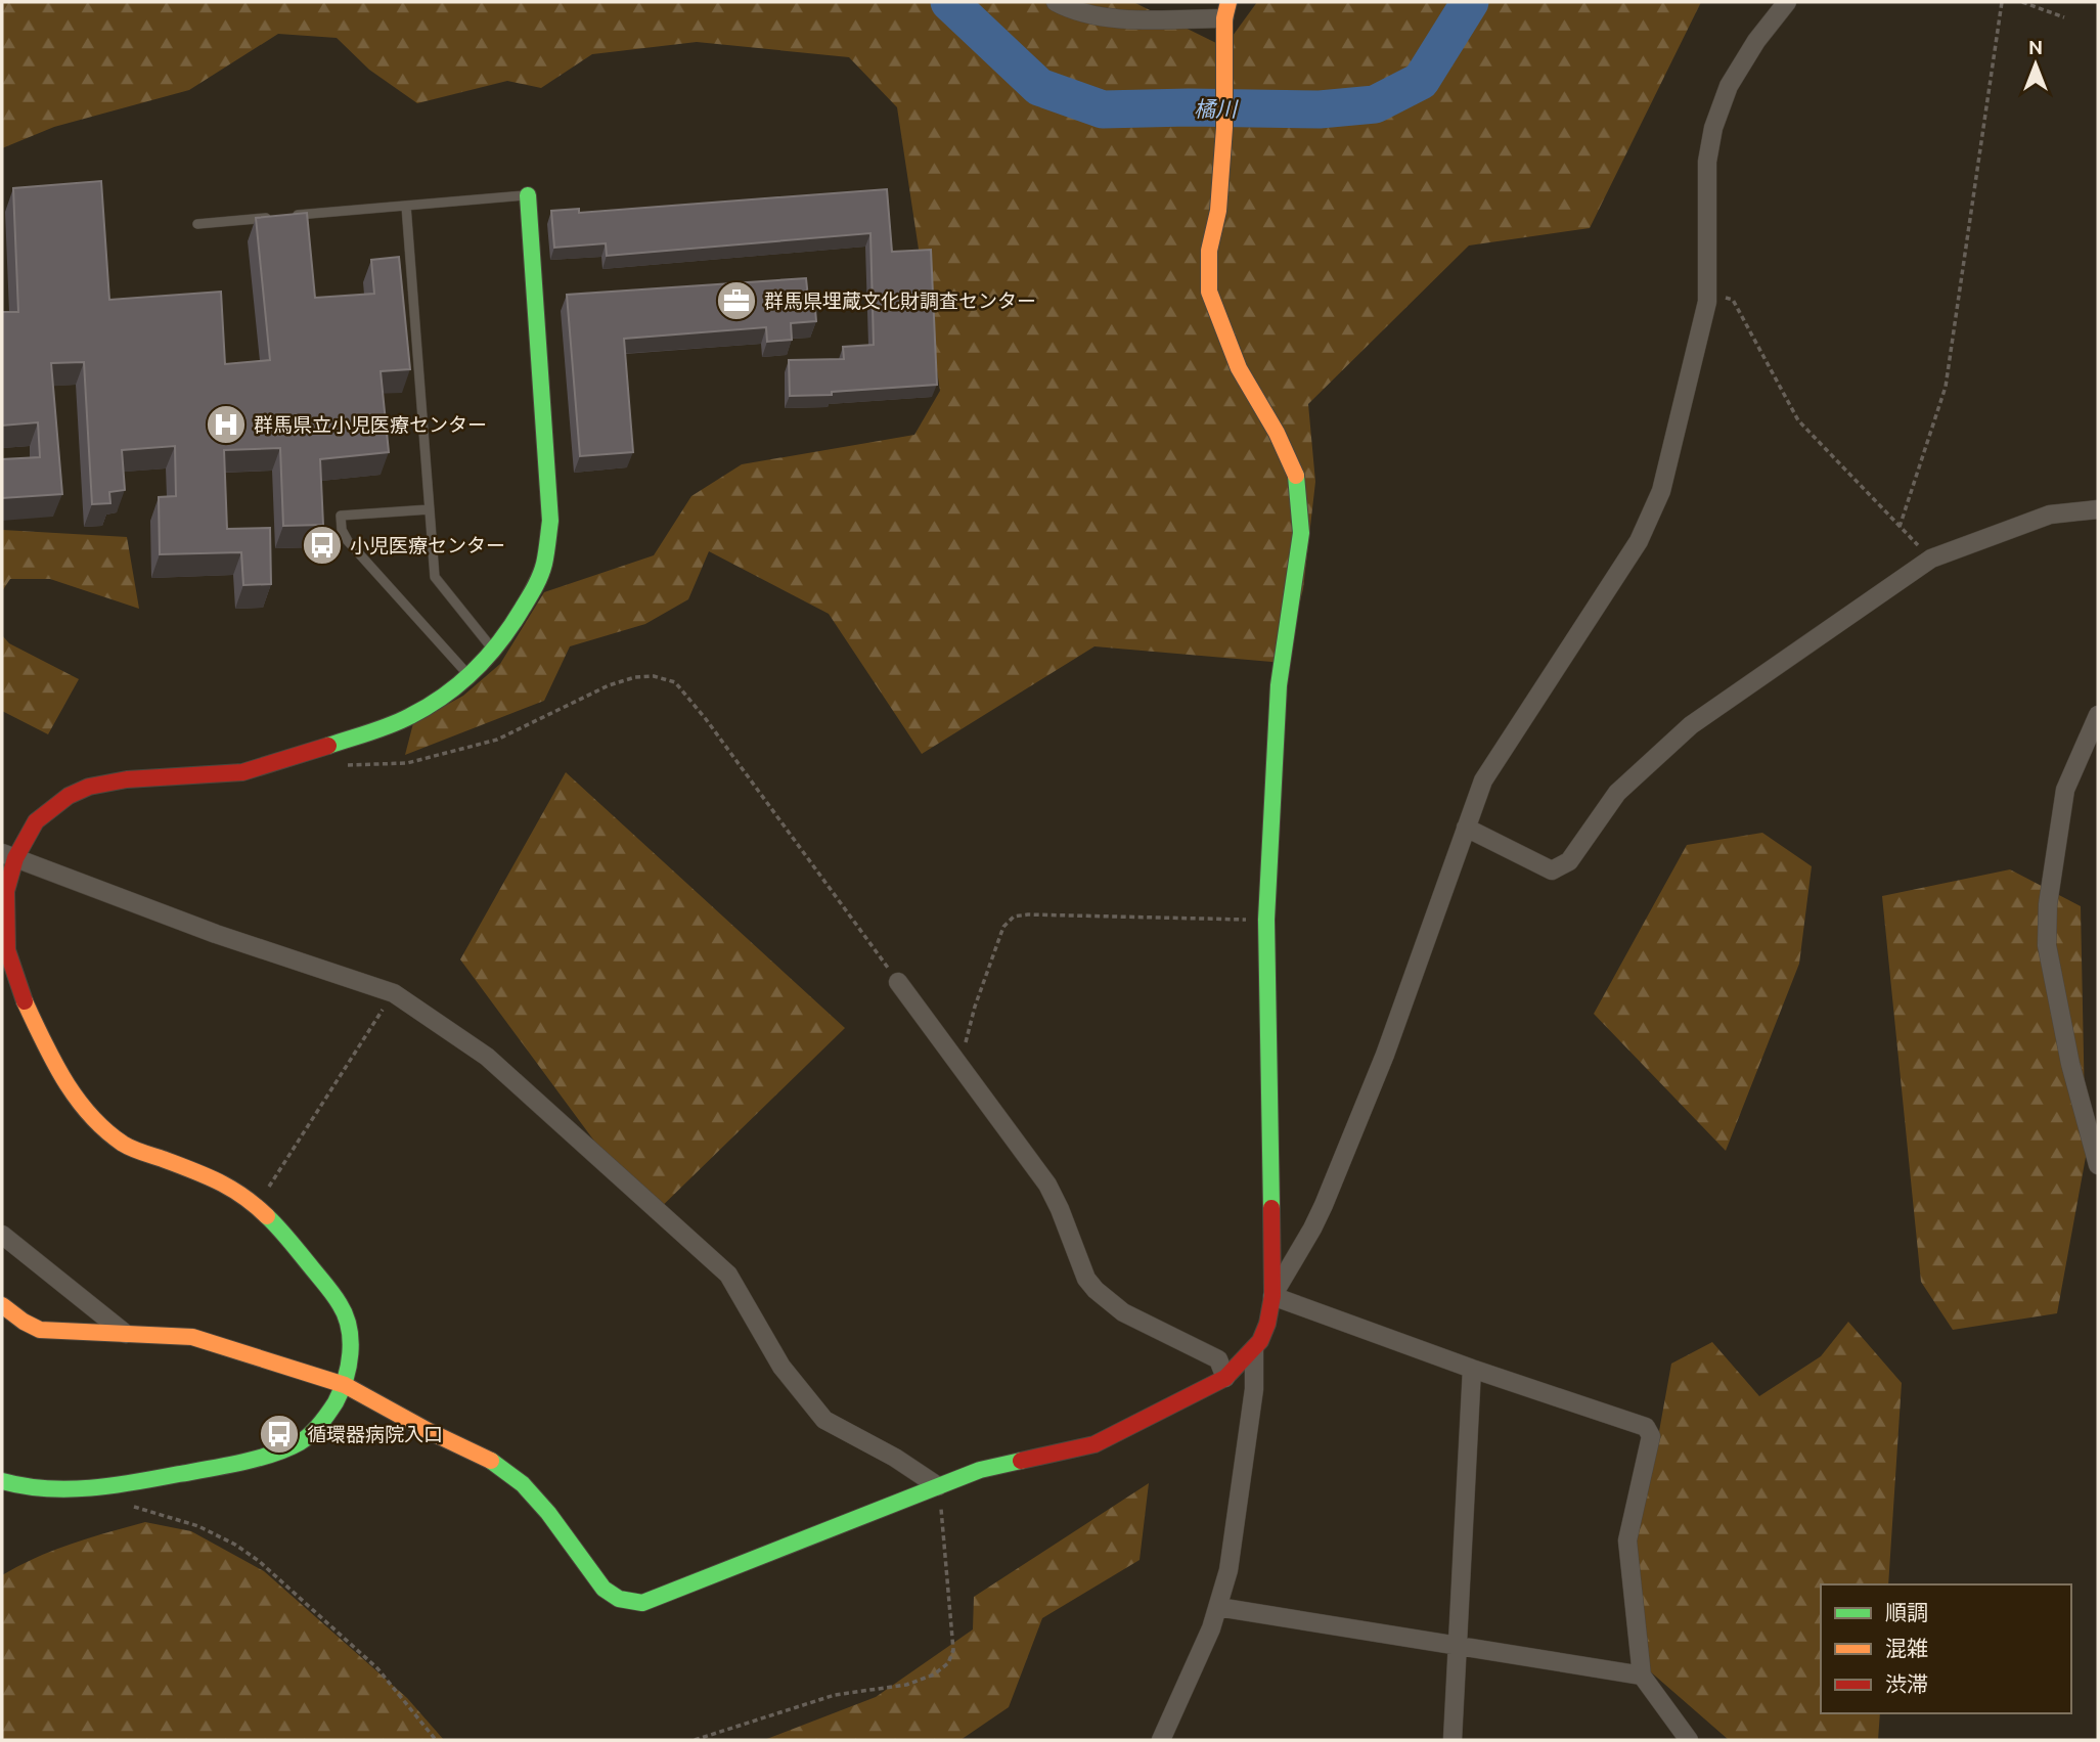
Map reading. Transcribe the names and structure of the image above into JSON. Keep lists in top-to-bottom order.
{
  "water": ["橘川"],
  "places": {
    "office": ["群馬県埋蔵文化財調査センター"],
    "hospital": ["群馬県立小児医療センター"],
    "bus stop": ["小児医療センター", "循環器病院入口"]
  },
  "legend": ["順調", "混雑", "渋滞"],
  "north": "top"
}
